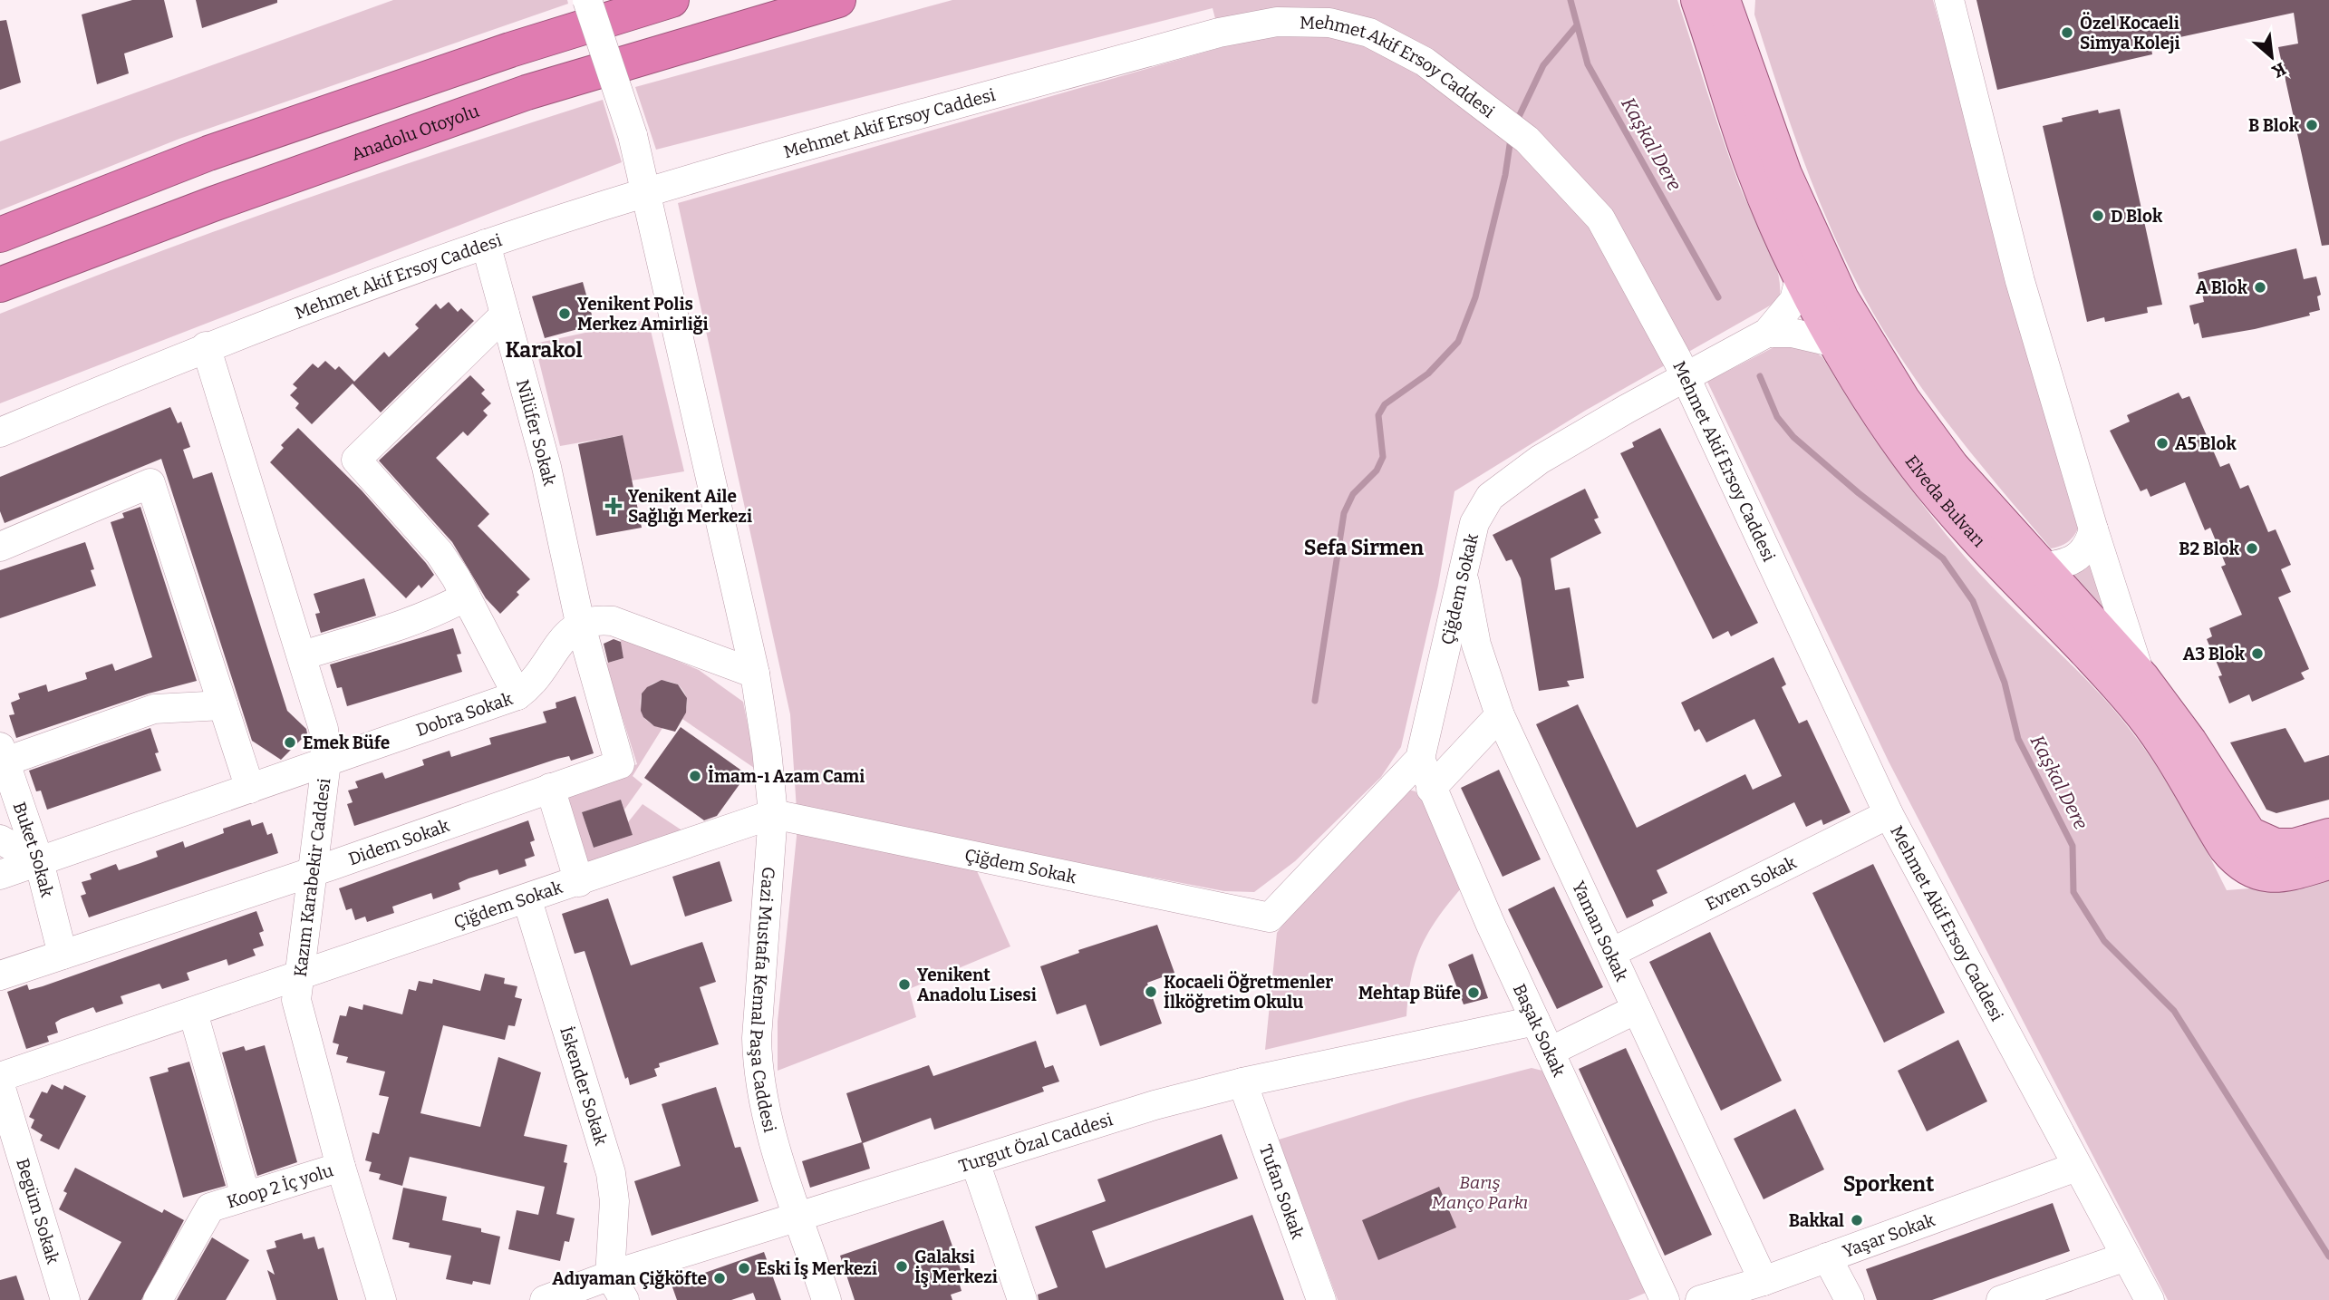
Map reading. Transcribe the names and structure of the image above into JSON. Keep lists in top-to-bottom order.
{
  "streets": {
    "highway": ["Anadolu Otoyolu"],
    "main road": ["Elveda Bulvarı"],
    "street": [
      "Mehmet Akif Ersoy Caddesi",
      "Nilüfer Sokak",
      "Çiğdem Sokak",
      "Dobra Sokak",
      "Didem Sokak",
      "Buket Sokak",
      "Kazım Karabekir Caddesi",
      "Evren Sokak",
      "Yaman Sokak",
      "Gazi Mustafa Kemal Paşa Caddesi",
      "Başak Sokak",
      "İskender Sokak",
      "Turgut Özal Caddesi",
      "Koop 2 İç yolu",
      "Tufan Sokak",
      "Begüm Sokak",
      "Yaşar Sokak"
    ]
  },
  "crossings": [
    ["Mehmet Akif Ersoy Caddesi", "Nilüfer Sokak"],
    ["Mehmet Akif Ersoy Caddesi", "Çiğdem Sokak"],
    ["Mehmet Akif Ersoy Caddesi", "Kazım Karabekir Caddesi"],
    ["Mehmet Akif Ersoy Caddesi", "Evren Sokak"],
    ["Mehmet Akif Ersoy Caddesi", "Gazi Mustafa Kemal Paşa Caddesi"],
    ["Mehmet Akif Ersoy Caddesi", "Yaşar Sokak"],
    ["Nilüfer Sokak", "Dobra Sokak"],
    ["Nilüfer Sokak", "Didem Sokak"],
    ["Çiğdem Sokak", "Kazım Karabekir Caddesi"],
    ["Çiğdem Sokak", "Yaman Sokak"],
    ["Çiğdem Sokak", "Gazi Mustafa Kemal Paşa Caddesi"],
    ["Çiğdem Sokak", "Başak Sokak"],
    ["Çiğdem Sokak", "İskender Sokak"],
    ["Dobra Sokak", "Didem Sokak"],
    ["Dobra Sokak", "Buket Sokak"],
    ["Dobra Sokak", "Kazım Karabekir Caddesi"],
    ["Didem Sokak", "Buket Sokak"],
    ["Didem Sokak", "Kazım Karabekir Caddesi"],
    ["Kazım Karabekir Caddesi", "Koop 2 İç yolu"],
    ["Evren Sokak", "Yaman Sokak"],
    ["Yaman Sokak", "Yaşar Sokak"],
    ["Gazi Mustafa Kemal Paşa Caddesi", "Turgut Özal Caddesi"],
    ["Başak Sokak", "Turgut Özal Caddesi"],
    ["İskender Sokak", "Turgut Özal Caddesi"],
    ["Turgut Özal Caddesi", "Tufan Sokak"]
  ],
  "districts": ["Karakol", "Sefa Sirmen", "Sporkent"],
  "water": ["Kaşkal Dere"],
  "parks": ["Barış Manço Parkı"],
  "places": {
    "other": [
      "Özel Kocaeli Simya Koleji",
      "B Blok",
      "D Blok",
      "A Blok",
      "Yenikent Polis Merkez Amirliği",
      "A5 Blok",
      "B2 Blok",
      "A3 Blok",
      "Emek Büfe",
      "İmam-ı Azam Cami",
      "Yenikent Anadolu Lisesi",
      "Kocaeli Öğretmenler İlköğretim Okulu",
      "Mehtap Büfe",
      "Bakkal",
      "Galaksi İş Merkezi",
      "Eski İş Merkezi",
      "Adıyaman Çiğköfte"
    ],
    "health": ["Yenikent Aile Sağlığı Merkezi"]
  },
  "north": "bottom right"
}
